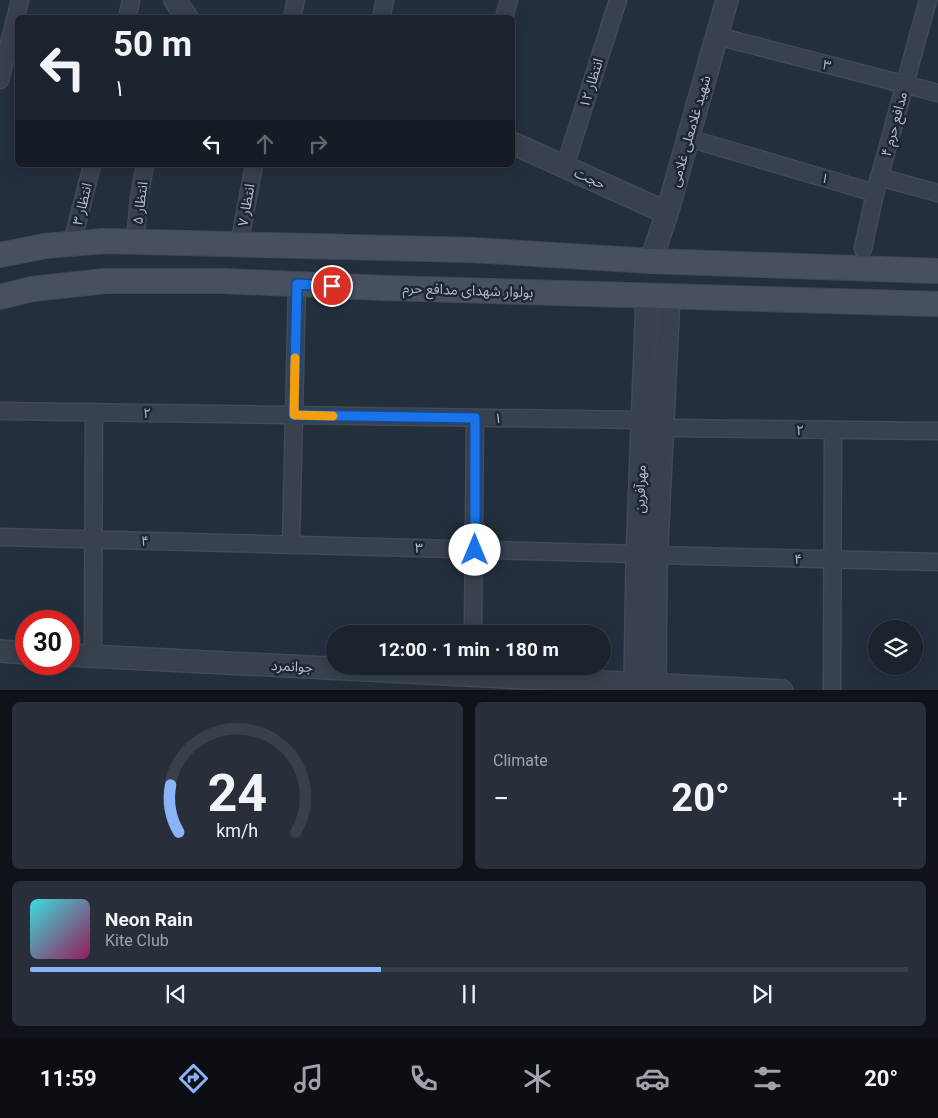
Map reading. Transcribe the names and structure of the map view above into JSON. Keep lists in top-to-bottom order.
{
  "streets": {
    "main road": ["بولوار شهدای مدافع حرم"],
    "street": [
      "۳",
      "انتظار ۱۲",
      "مدافع حرم ۴",
      "شهید غلامعلی غلامی",
      "حجت",
      "۱",
      "انتظار ۵",
      "انتظار ۳",
      "انتظار ۷",
      "۲",
      "مهرآفرین",
      "۴",
      "جوانمرد"
    ]
  },
  "crossings": [
    ["۳", "مدافع حرم ۴"],
    ["۳", "شهید غلامعلی غلامی"],
    ["۳", "مهرآفرین"],
    ["۳", "۴"],
    ["انتظار ۱۲", "حجت"],
    ["مدافع حرم ۴", "۱"],
    ["شهید غلامعلی غلامی", "حجت"],
    ["شهید غلامعلی غلامی", "۱"],
    ["۱", "۲"],
    ["۱", "مهرآفرین"],
    ["بولوار شهدای مدافع حرم", "مهرآفرین"],
    ["۲", "مهرآفرین"],
    ["مهرآفرین", "۴"],
    ["مهرآفرین", "جوانمرد"]
  ],
  "page": {
    "turn": ["50 m", "۱"],
    "limit": "30",
    "trip": "12:00 · 1 min · 180 m",
    "tile": "Climate",
    "heat": ["−", "20°", "+"],
    "song": ["Neon Rain", "Kite Club"],
    "tabs": ["11:59", "20°"],
    "gauge": ["24", "km/h"]
  }
}
